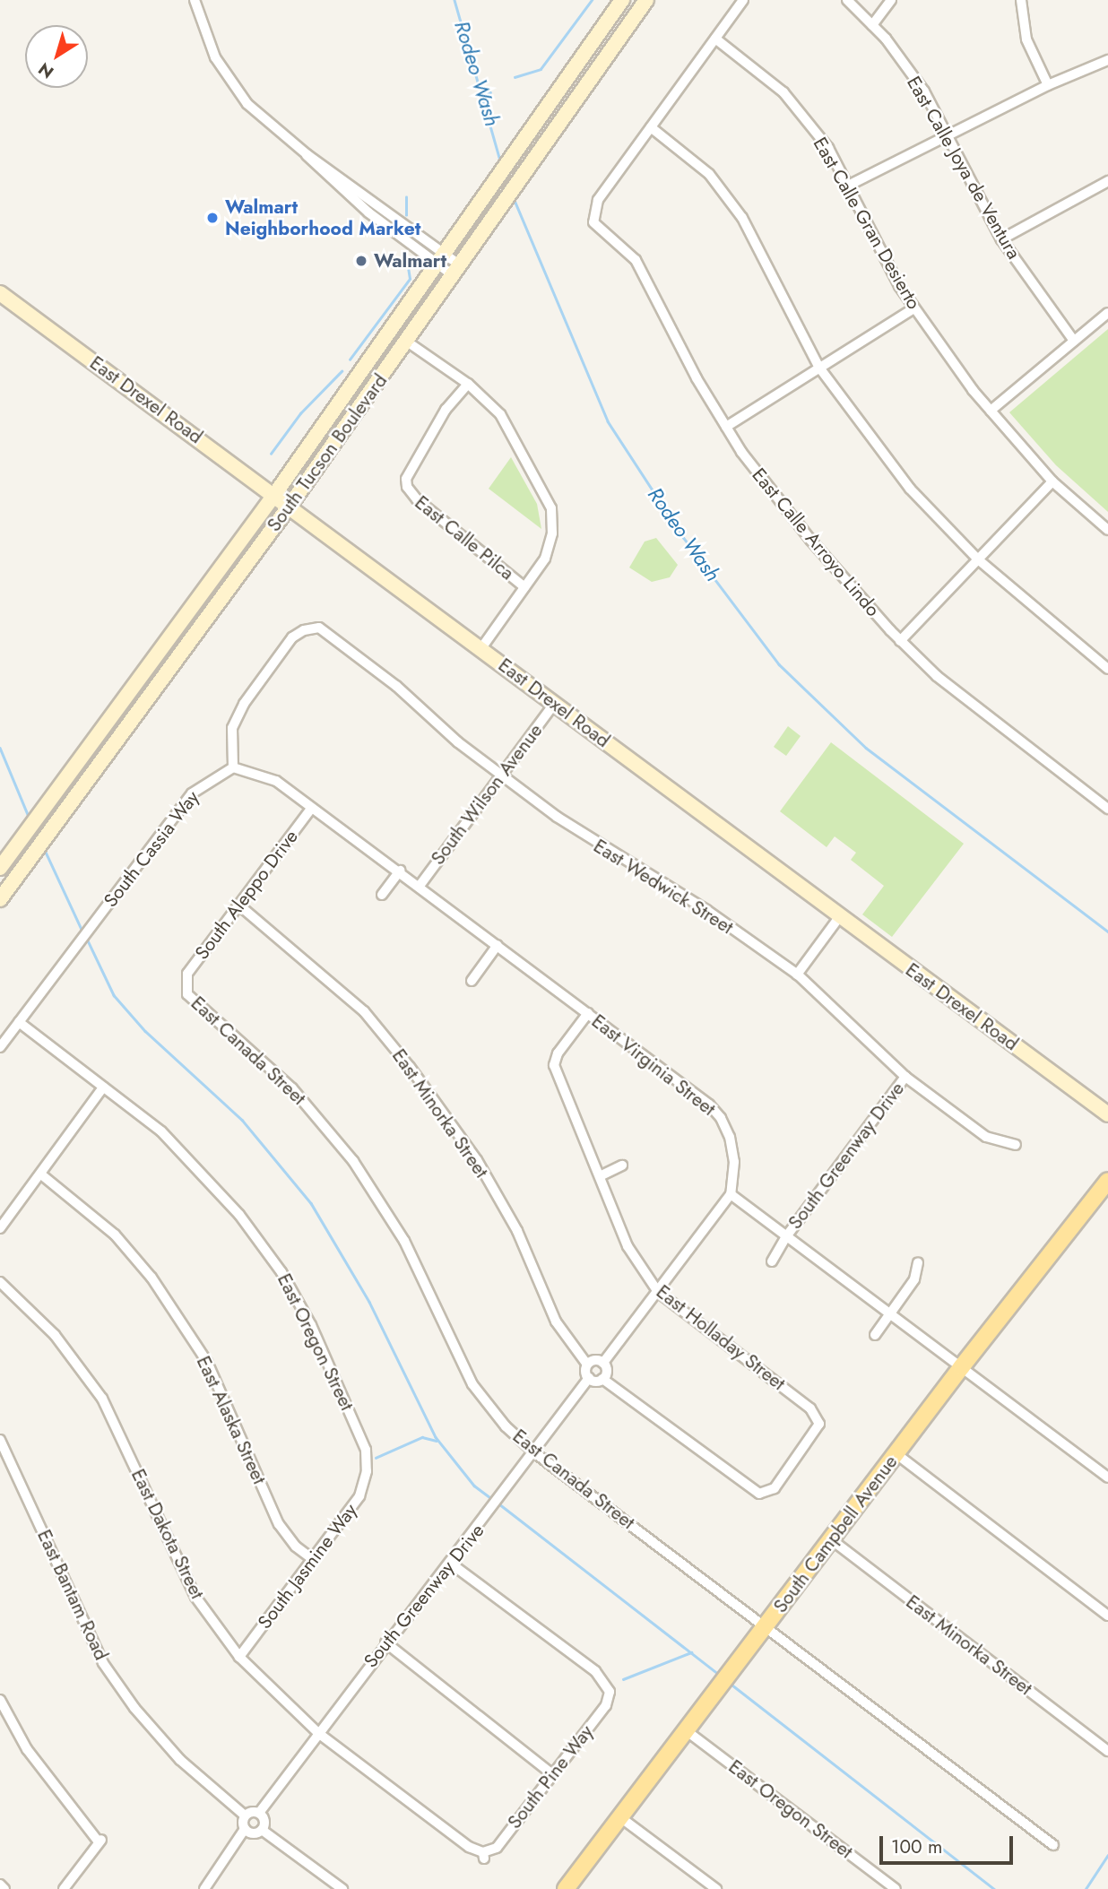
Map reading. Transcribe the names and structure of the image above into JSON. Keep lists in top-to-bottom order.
{
  "streets": {
    "main road": ["East Drexel Road", "South Tucson Boulevard", "South Campbell Avenue"],
    "street": [
      "East Calle Joya de Ventura",
      "East Calle Gran Desierto",
      "East Calle Pilca",
      "East Calle Arroyo Lindo",
      "South Wilson Avenue",
      "South Cassia Way",
      "East Wedwick Street",
      "South Aleppo Drive",
      "East Canada Street",
      "East Virginia Street",
      "East Minorka Street",
      "South Greenway Drive",
      "East Holladay Street",
      "East Oregon Street",
      "East Alaska Street",
      "East Dakota Street",
      "South Jasmine Way",
      "East Bantam Road",
      "South Pine Way"
    ]
  },
  "crossings": [
    ["East Drexel Road", "South Tucson Boulevard"],
    ["East Drexel Road", "South Wilson Avenue"],
    ["South Wilson Avenue", "East Wedwick Street"],
    ["South Wilson Avenue", "East Virginia Street"],
    ["South Cassia Way", "East Wedwick Street"],
    ["South Cassia Way", "East Virginia Street"],
    ["South Cassia Way", "East Oregon Street"],
    ["East Wedwick Street", "East Virginia Street"],
    ["East Wedwick Street", "South Greenway Drive"],
    ["South Aleppo Drive", "East Canada Street"],
    ["South Aleppo Drive", "East Virginia Street"],
    ["South Aleppo Drive", "East Minorka Street"],
    ["East Canada Street", "South Greenway Drive"],
    ["East Canada Street", "South Campbell Avenue"],
    ["East Virginia Street", "East Holladay Street"],
    ["East Minorka Street", "South Greenway Drive"],
    ["East Minorka Street", "East Holladay Street"],
    ["East Minorka Street", "South Campbell Avenue"],
    ["South Greenway Drive", "East Holladay Street"],
    ["South Greenway Drive", "East Dakota Street"],
    ["South Greenway Drive", "East Bantam Road"],
    ["South Greenway Drive", "South Pine Way"],
    ["East Oregon Street", "South Campbell Avenue"],
    ["East Oregon Street", "South Jasmine Way"],
    ["East Alaska Street", "South Jasmine Way"],
    ["East Dakota Street", "South Jasmine Way"],
    ["East Dakota Street", "South Pine Way"]
  ],
  "water": ["Rodeo Wash"],
  "places": ["Walmart Neighborhood Market", "Walmart"],
  "scale_bar": "100 m",
  "north": "bottom left"
}
